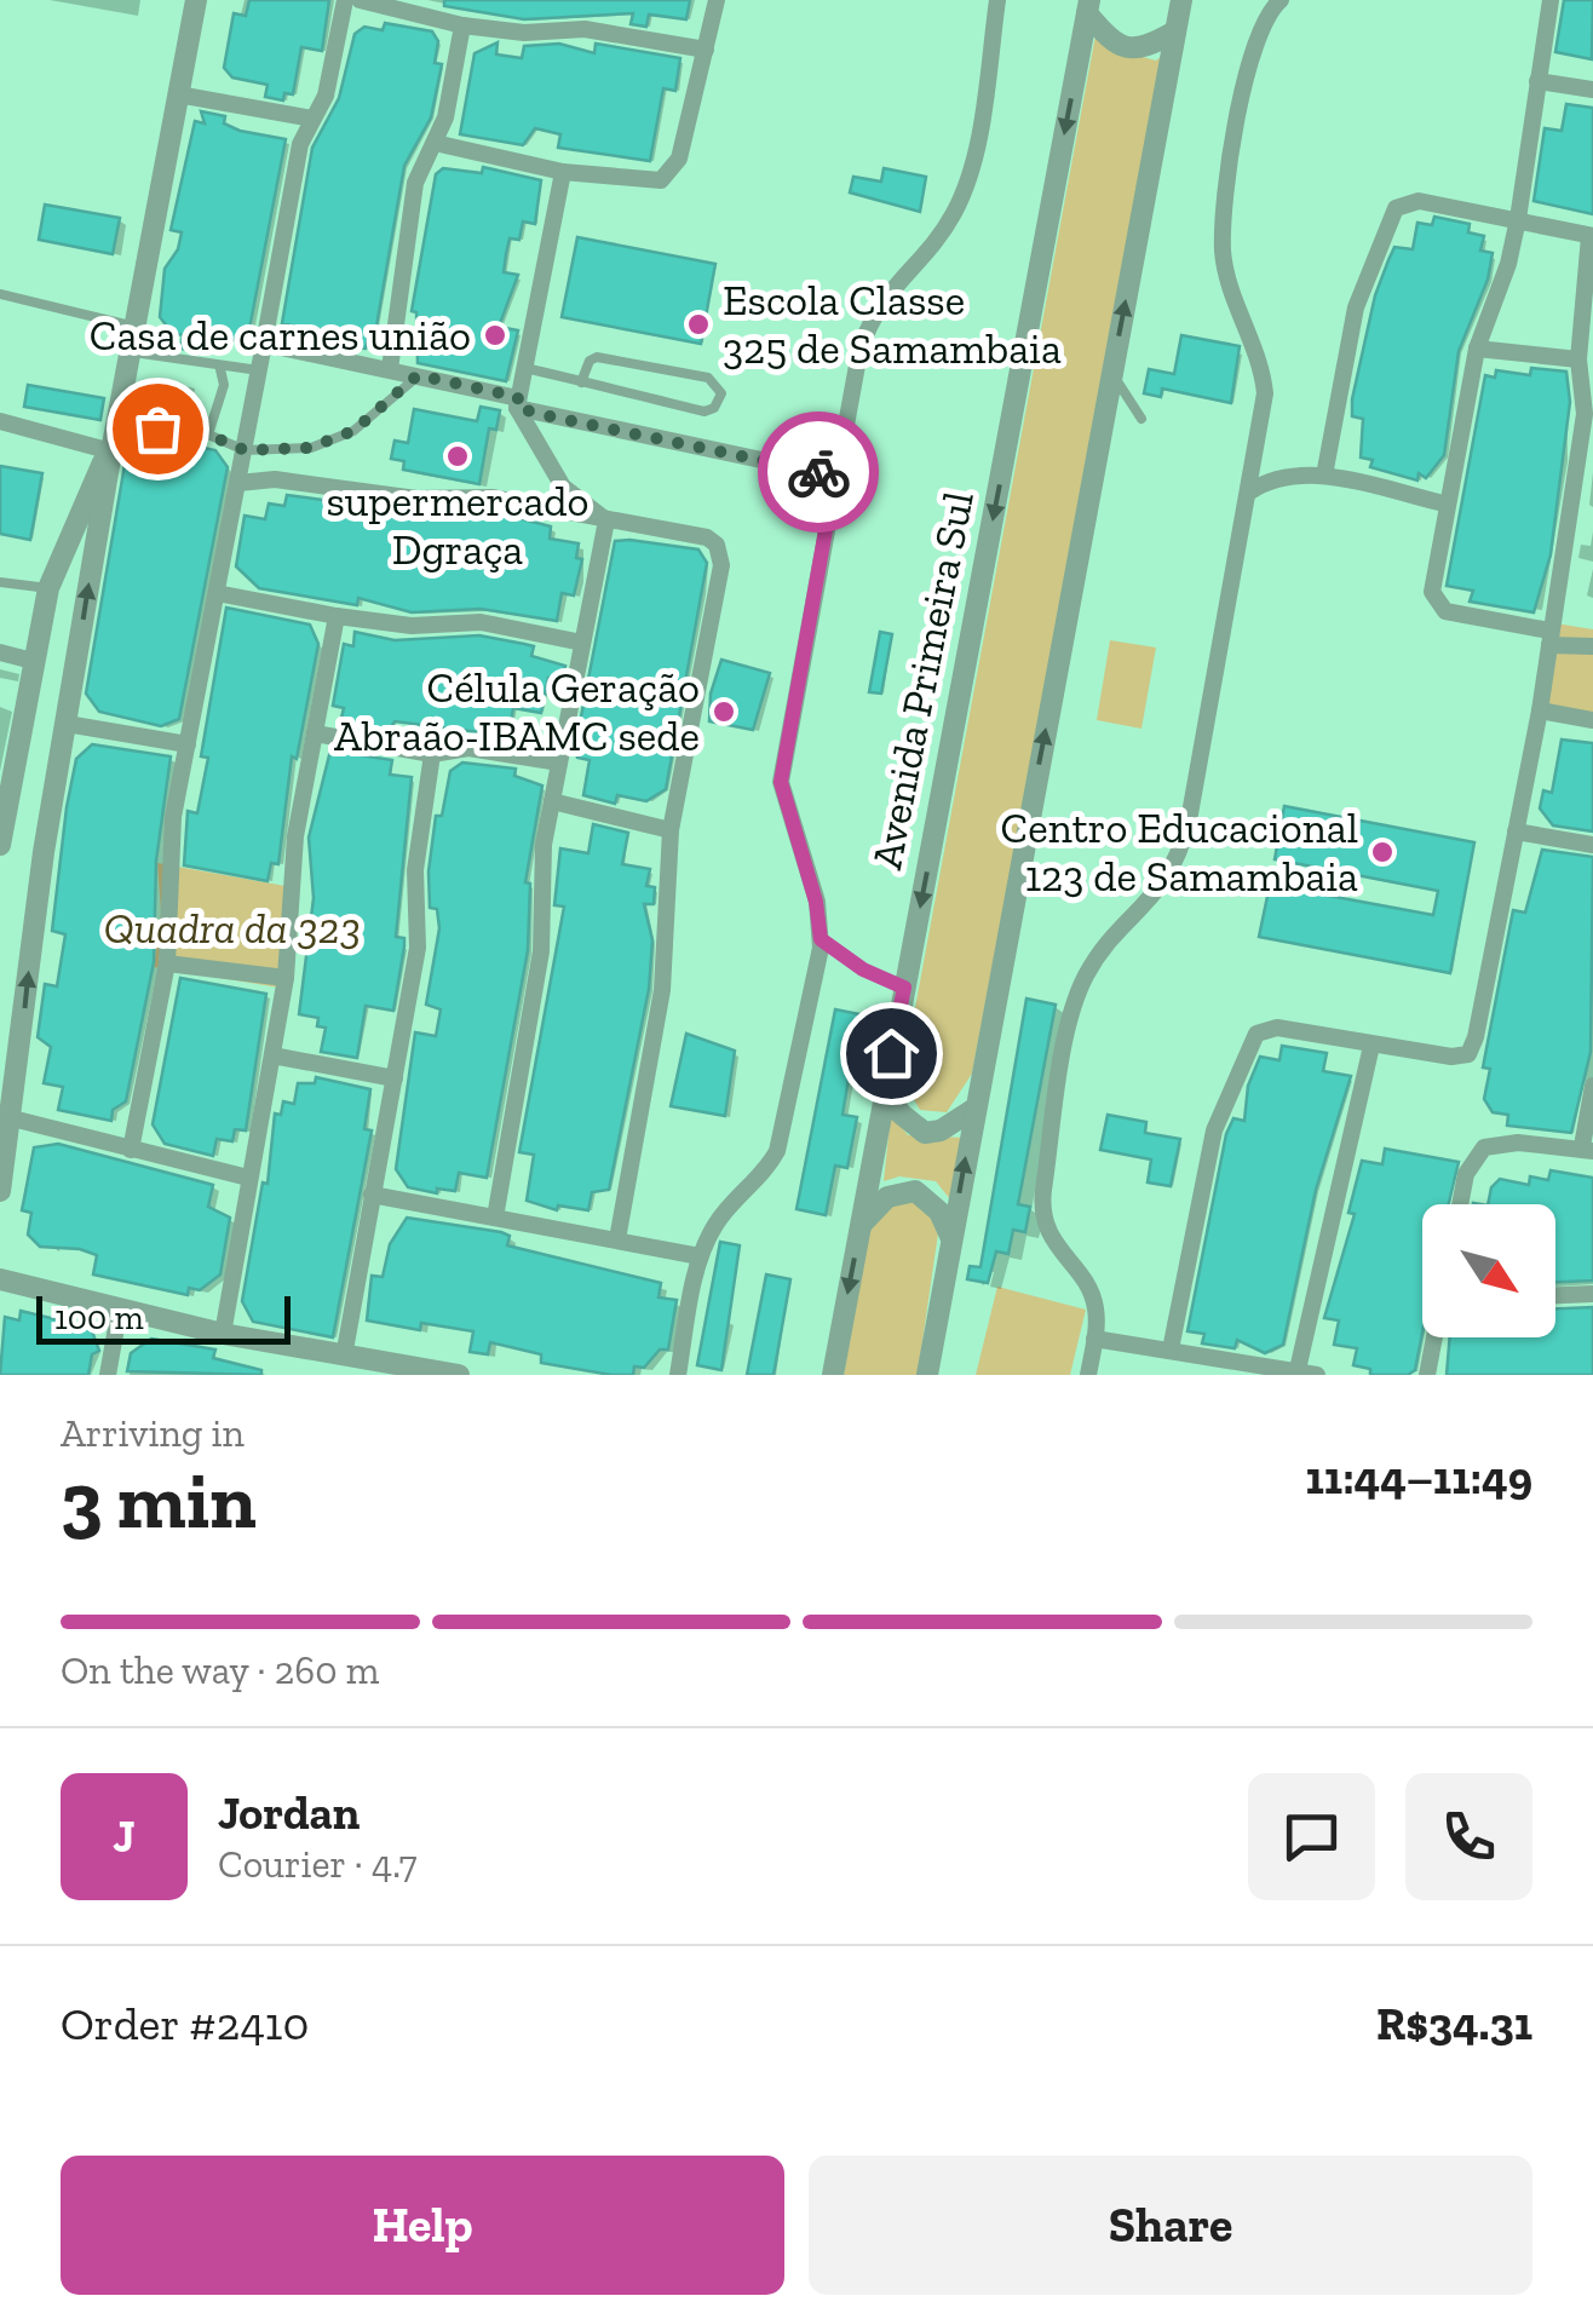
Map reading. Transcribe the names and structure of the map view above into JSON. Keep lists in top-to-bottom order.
{
  "streets": {
    "street": ["Avenida Primeira Sul"]
  },
  "parks": ["Quadra da 323"],
  "places": [
    "Escola Classe 325 de Samambaia",
    "Casa de carnes união",
    "supermercado Dgraça",
    "Célula Geração Abraão-IBAMC sede",
    "Centro Educacional 123 de Samambaia"
  ],
  "scale_bar": "100 m",
  "north": "bottom right",
  "page": {
    "scale": "100 m",
    "heading": ["3 min", "Arriving in", "11:44–11:49"],
    "panel": [
      "Jordan",
      "Courier · 4.7",
      "Order #2410",
      "R$34.31"
    ],
    "bar": "On the way · 260 m",
    "round": "J",
    "buttons": ["Help", "Share"]
  }
}
